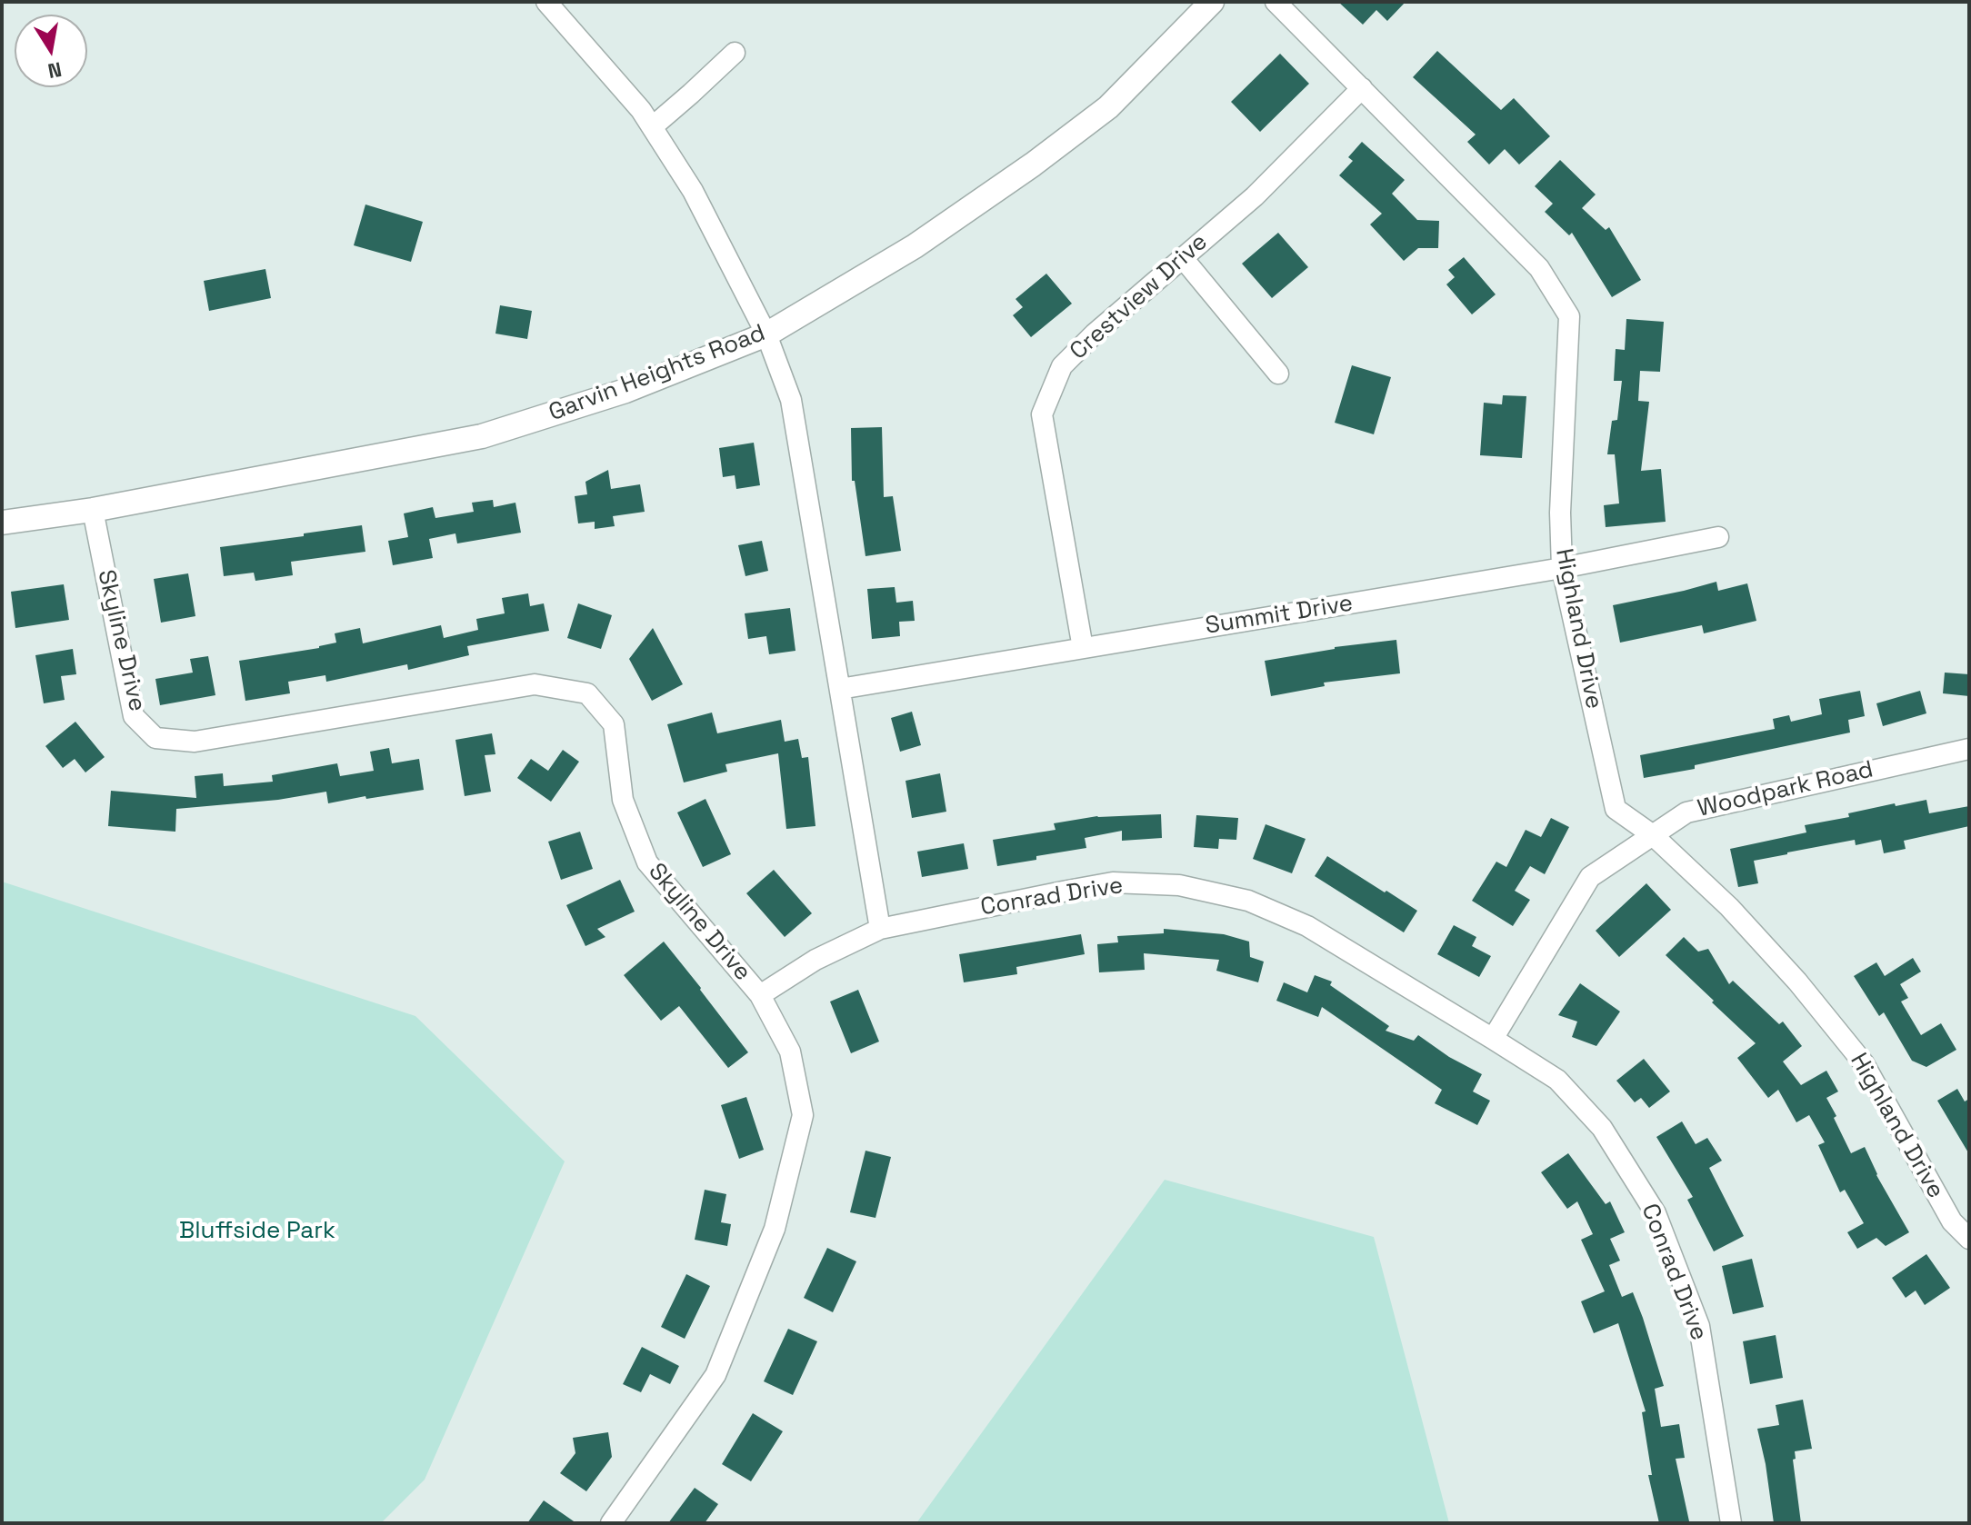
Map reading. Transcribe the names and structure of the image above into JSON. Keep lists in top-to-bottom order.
{
  "streets": {
    "main road": ["Garvin Heights Road"],
    "street": [
      "Crestview Drive",
      "Summit Drive",
      "Highland Drive",
      "Skyline Drive",
      "Woodpark Road",
      "Conrad Drive"
    ]
  },
  "crossings": [
    ["Crestview Drive", "Summit Drive"],
    ["Crestview Drive", "Highland Drive"],
    ["Garvin Heights Road", "Skyline Drive"],
    ["Summit Drive", "Highland Drive"],
    ["Highland Drive", "Woodpark Road"],
    ["Skyline Drive", "Conrad Drive"],
    ["Woodpark Road", "Conrad Drive"]
  ],
  "parks": ["Bluffside Park"],
  "north": "bottom"
}
